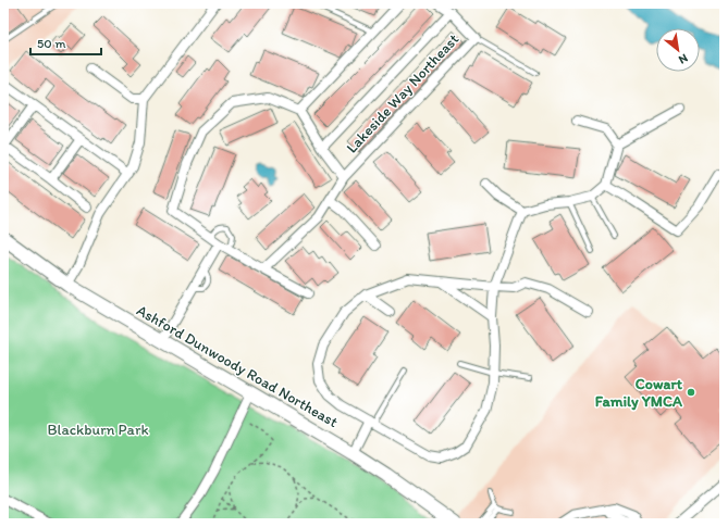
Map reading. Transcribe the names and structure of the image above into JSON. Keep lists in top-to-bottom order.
{
  "streets": {
    "main road": ["Ashford Dunwoody Road Northeast"],
    "street": ["Lakeside Way Northeast"]
  },
  "parks": ["Blackburn Park"],
  "places": ["Cowart Family YMCA"],
  "scale_bar": "50 m",
  "north": "bottom right"
}
